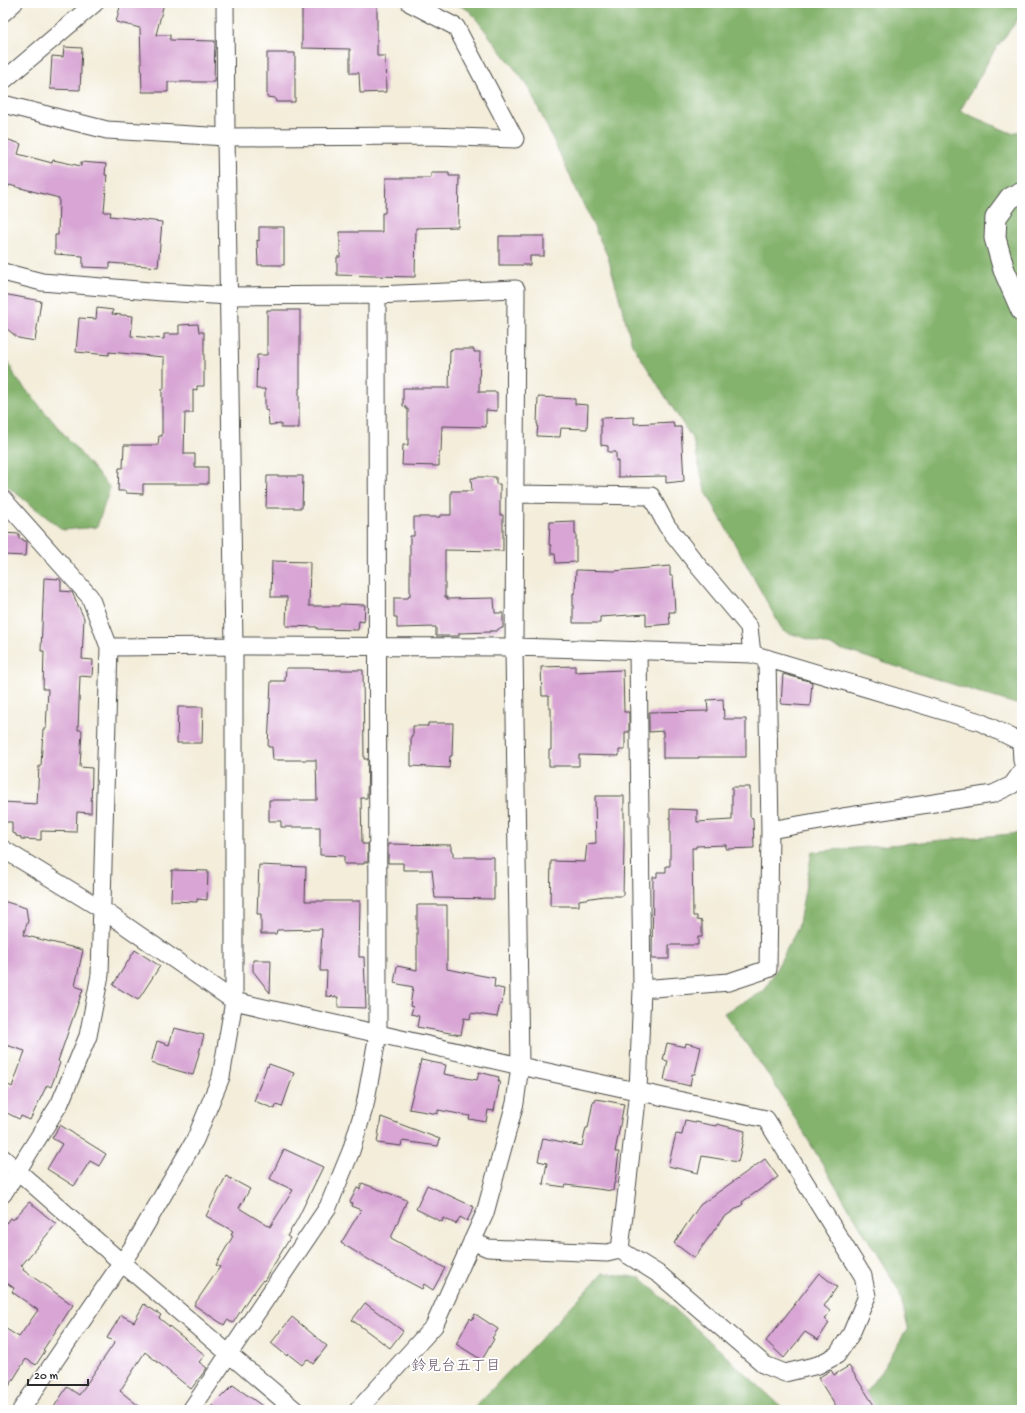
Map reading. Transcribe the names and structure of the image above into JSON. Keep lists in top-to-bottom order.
{
  "districts": ["鈴見台五丁目"],
  "scale_bar": "20 m"
}
